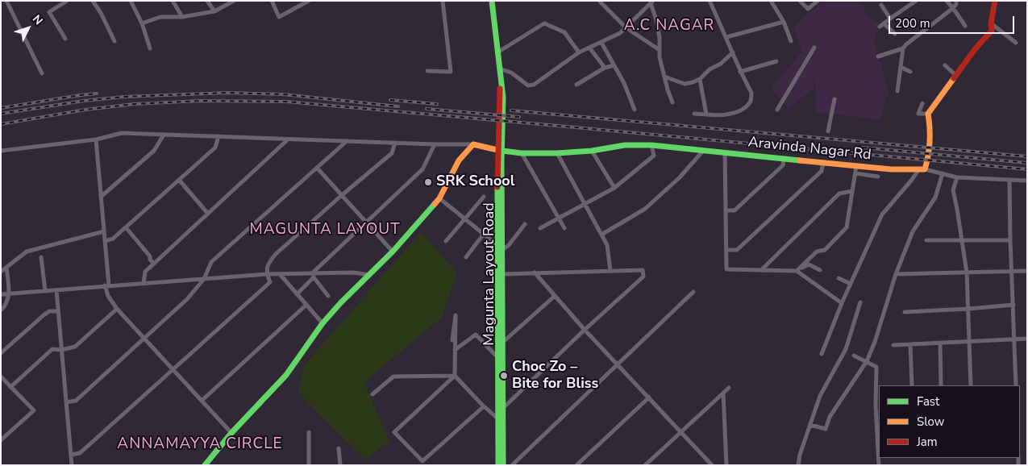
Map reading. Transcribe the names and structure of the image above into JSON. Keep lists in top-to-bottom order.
{
  "streets": {
    "street": ["Aravinda Nagar Rd", "Magunta Layout Road"]
  },
  "crossings": [
    ["Aravinda Nagar Rd", "Magunta Layout Road"]
  ],
  "districts": ["A.C NAGAR", "MAGUNTA LAYOUT", "ANNAMAYYA CIRCLE"],
  "places": ["SRK School", "Choc Zo – Bite for Bliss"],
  "legend": ["Fast", "Slow", "Jam"],
  "scale_bar": "200 m",
  "north": "top right"
}
